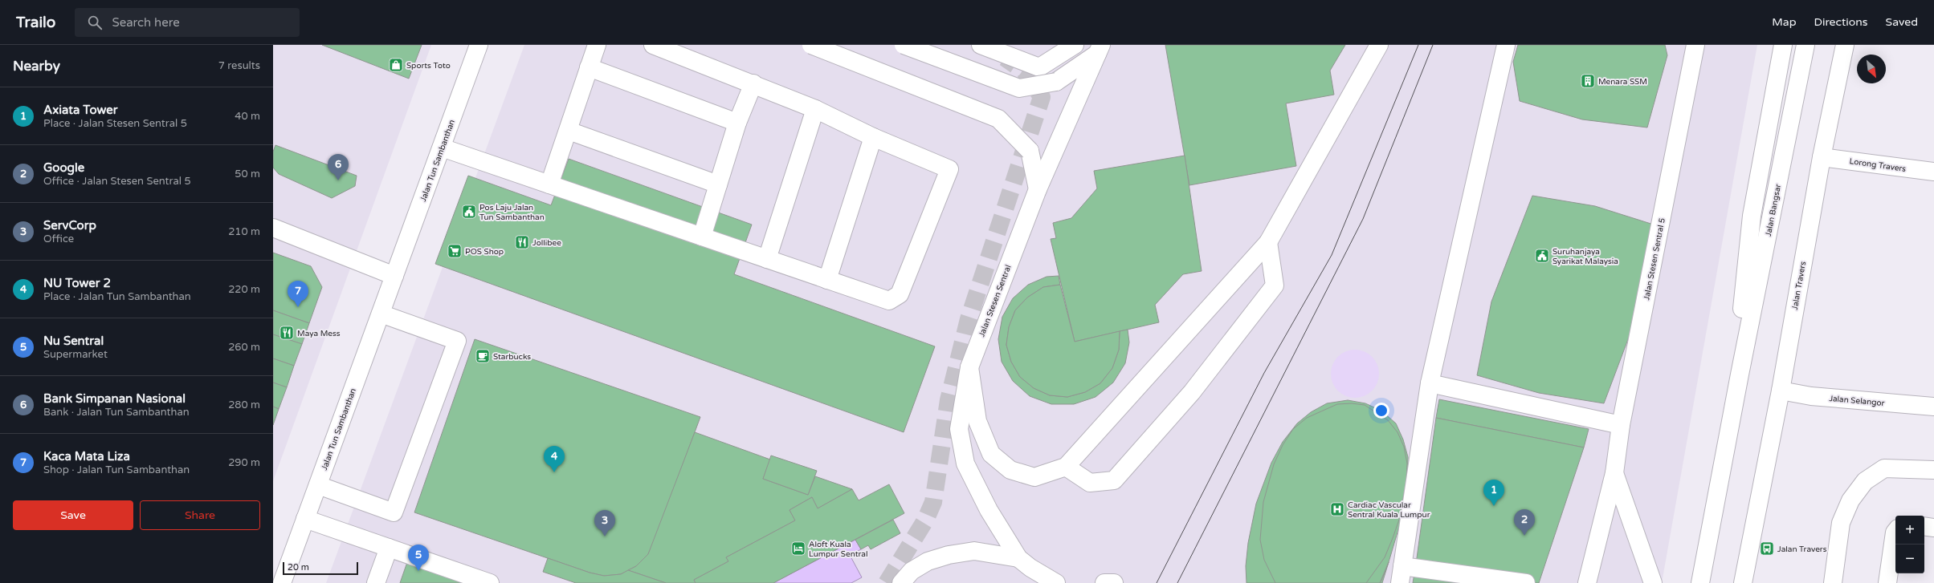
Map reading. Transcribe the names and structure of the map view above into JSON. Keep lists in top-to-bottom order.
{
  "streets": {
    "main road": [
      "Jalan Tun Sambanthan",
      "Lorong Travers",
      "Jalan Bangsar",
      "Jalan Stesen Sentral 5",
      "Jalan Travers",
      "Jalan Stesen Sentral",
      "Jalan Selangor"
    ]
  },
  "crossings": [
    ["Lorong Travers", "Jalan Travers"],
    ["Jalan Travers", "Jalan Selangor"]
  ],
  "places": {
    "shop": ["Sports Toto"],
    "building": ["Menara SSM"],
    "public building": ["Pos Laju Jalan Tun Sambanthan", "Suruhanjaya Syarikat Malaysia"],
    "restaurant": ["Jollibee", "Maya Mess"],
    "supermarket": ["POS Shop"],
    "cafe": ["Starbucks"],
    "hospital": ["Cardiac Vascular Sentral Kuala Lumpur"],
    "hotel": ["Aloft Kuala Lumpur Sentral"],
    "bus stop": ["Jalan Travers"]
  },
  "scale_bar": "20 m",
  "north": "bottom right",
  "page": {
    "header": "Trailo",
    "search": "Search here",
    "nav": ["Map", "Directions", "Saved"],
    "heading": ["Nearby", "7 results"],
    "list": [
      {
        "mark": "1",
        "name": "Axiata Tower",
        "note": "Place · Jalan Stesen Sentral 5",
        "value": "40 m"
      },
      {
        "mark": "2",
        "name": "Google",
        "note": "Office · Jalan Stesen Sentral 5",
        "value": "50 m"
      },
      {
        "mark": "3",
        "name": "ServCorp",
        "note": "Office",
        "value": "210 m"
      },
      {
        "mark": "4",
        "name": "NU Tower 2",
        "note": "Place · Jalan Tun Sambanthan",
        "value": "220 m"
      },
      {
        "mark": "5",
        "name": "Nu Sentral",
        "note": "Supermarket",
        "value": "260 m"
      },
      {
        "mark": "6",
        "name": "Bank Simpanan Nasional",
        "note": "Bank · Jalan Tun Sambanthan",
        "value": "280 m"
      },
      {
        "mark": "7",
        "name": "Kaca Mata Liza",
        "note": "Shop · Jalan Tun Sambanthan",
        "value": "290 m"
      }
    ],
    "pins": [
      "6",
      "7",
      "4",
      "1",
      "2",
      "3",
      "5"
    ],
    "buttons": ["Save", "Share"],
    "map_buttons": ["+", "−"],
    "scale": "20 m"
  }
}
